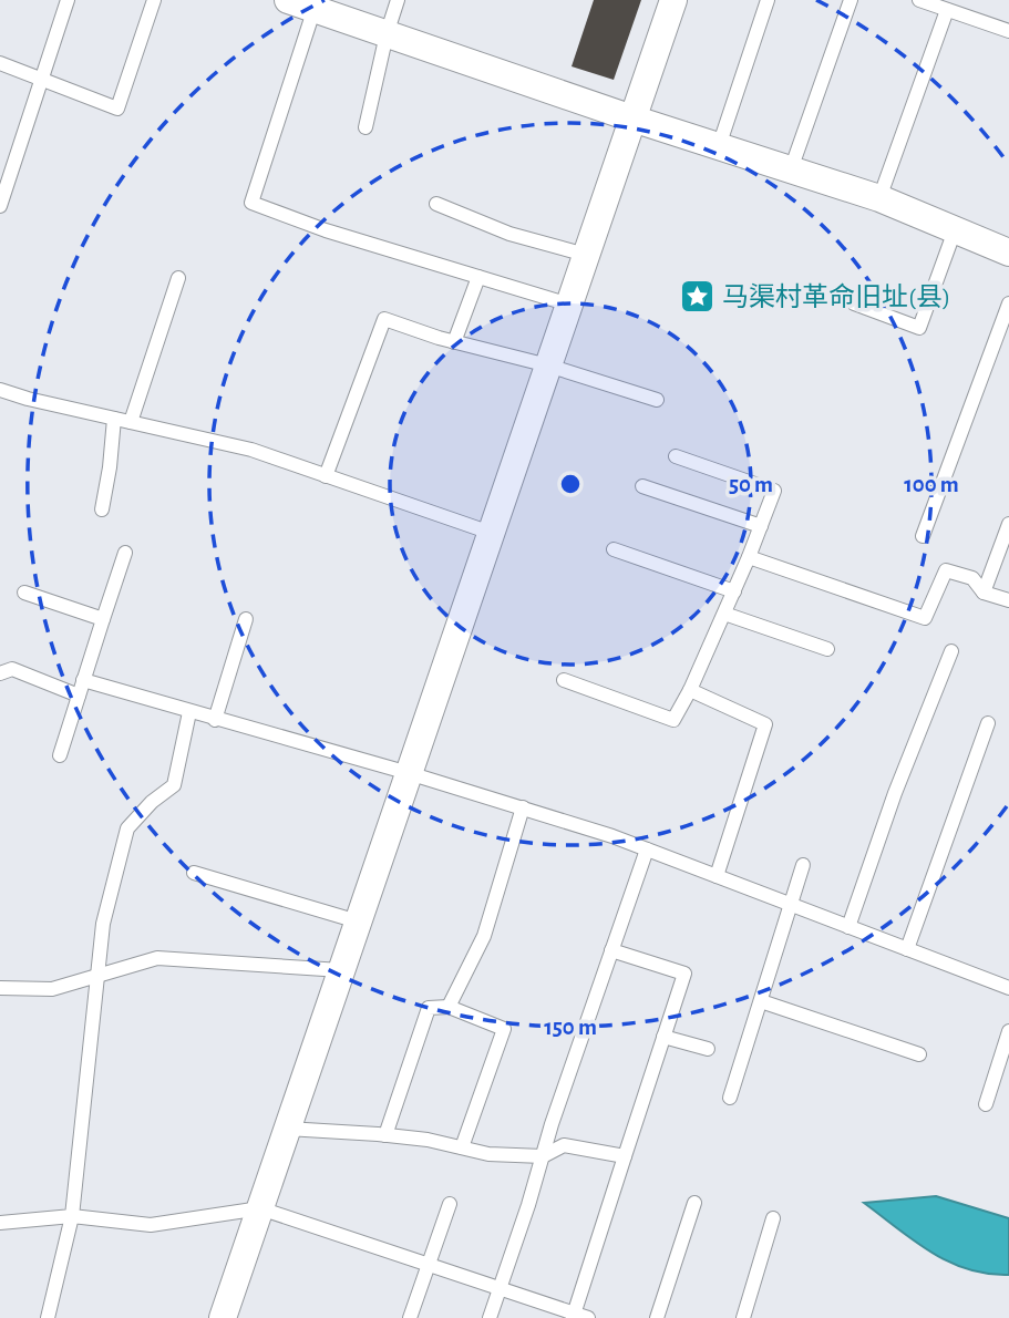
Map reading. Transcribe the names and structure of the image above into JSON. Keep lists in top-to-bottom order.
{
  "places": {
    "place": ["马渠村革命旧址(县)"]
  },
  "rings": ["50 m", "100 m", "150 m"]
}
